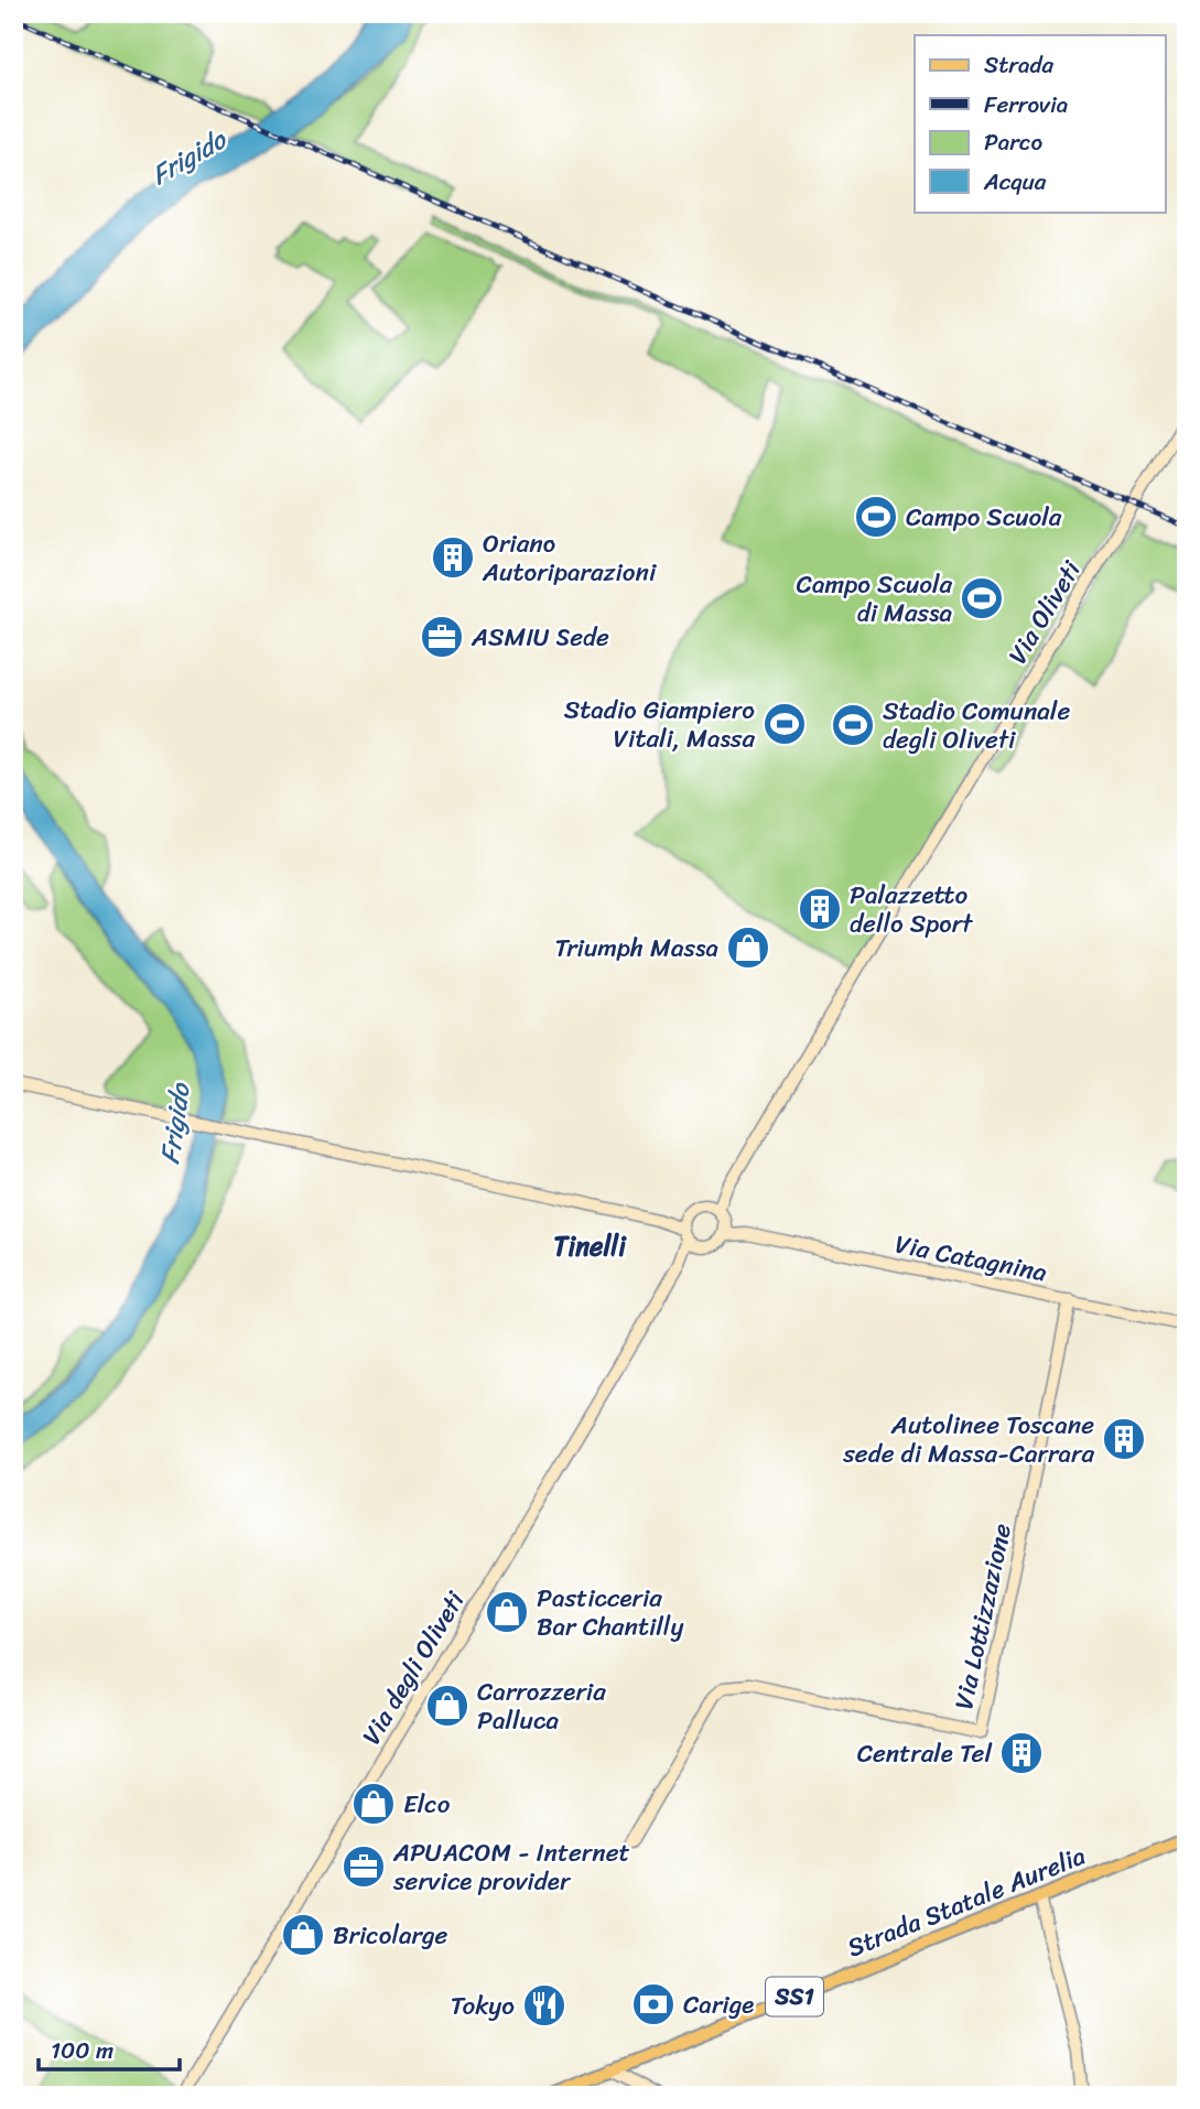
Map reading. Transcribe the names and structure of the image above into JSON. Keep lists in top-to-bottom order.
{
  "streets": {
    "main road": [
      "Via Oliveti",
      "Via Catagnina",
      "Via Lottizzazione",
      "Via degli Oliveti",
      "Strada Statale Aurelia",
      "SS1"
    ]
  },
  "crossings": [
    ["Via Oliveti", "Via Catagnina"],
    ["Via Catagnina", "Via Lottizzazione"]
  ],
  "districts": ["Tinelli"],
  "water": ["Frigido"],
  "places": {
    "sports": [
      "Campo Scuola",
      "Campo Scuola di Massa",
      "Stadio Giampiero Vitali, Massa",
      "Stadio Comunale degli Oliveti"
    ],
    "building": [
      "Oriano Autoriparazioni",
      "Palazzetto dello Sport",
      "Autolinee Toscane sede di Massa-Carrara",
      "Centrale Tel"
    ],
    "office": ["ASMIU Sede", "APUACOM - Internet service provider"],
    "shop": [
      "Triumph Massa",
      "Pasticceria Bar Chantilly",
      "Carrozzeria Palluca",
      "Elco",
      "Bricolarge"
    ],
    "bank": ["Carige"],
    "restaurant": ["Tokyo"]
  },
  "legend": [
    "Strada",
    "Ferrovia",
    "Parco",
    "Acqua"
  ],
  "scale_bar": "100 m"
}
